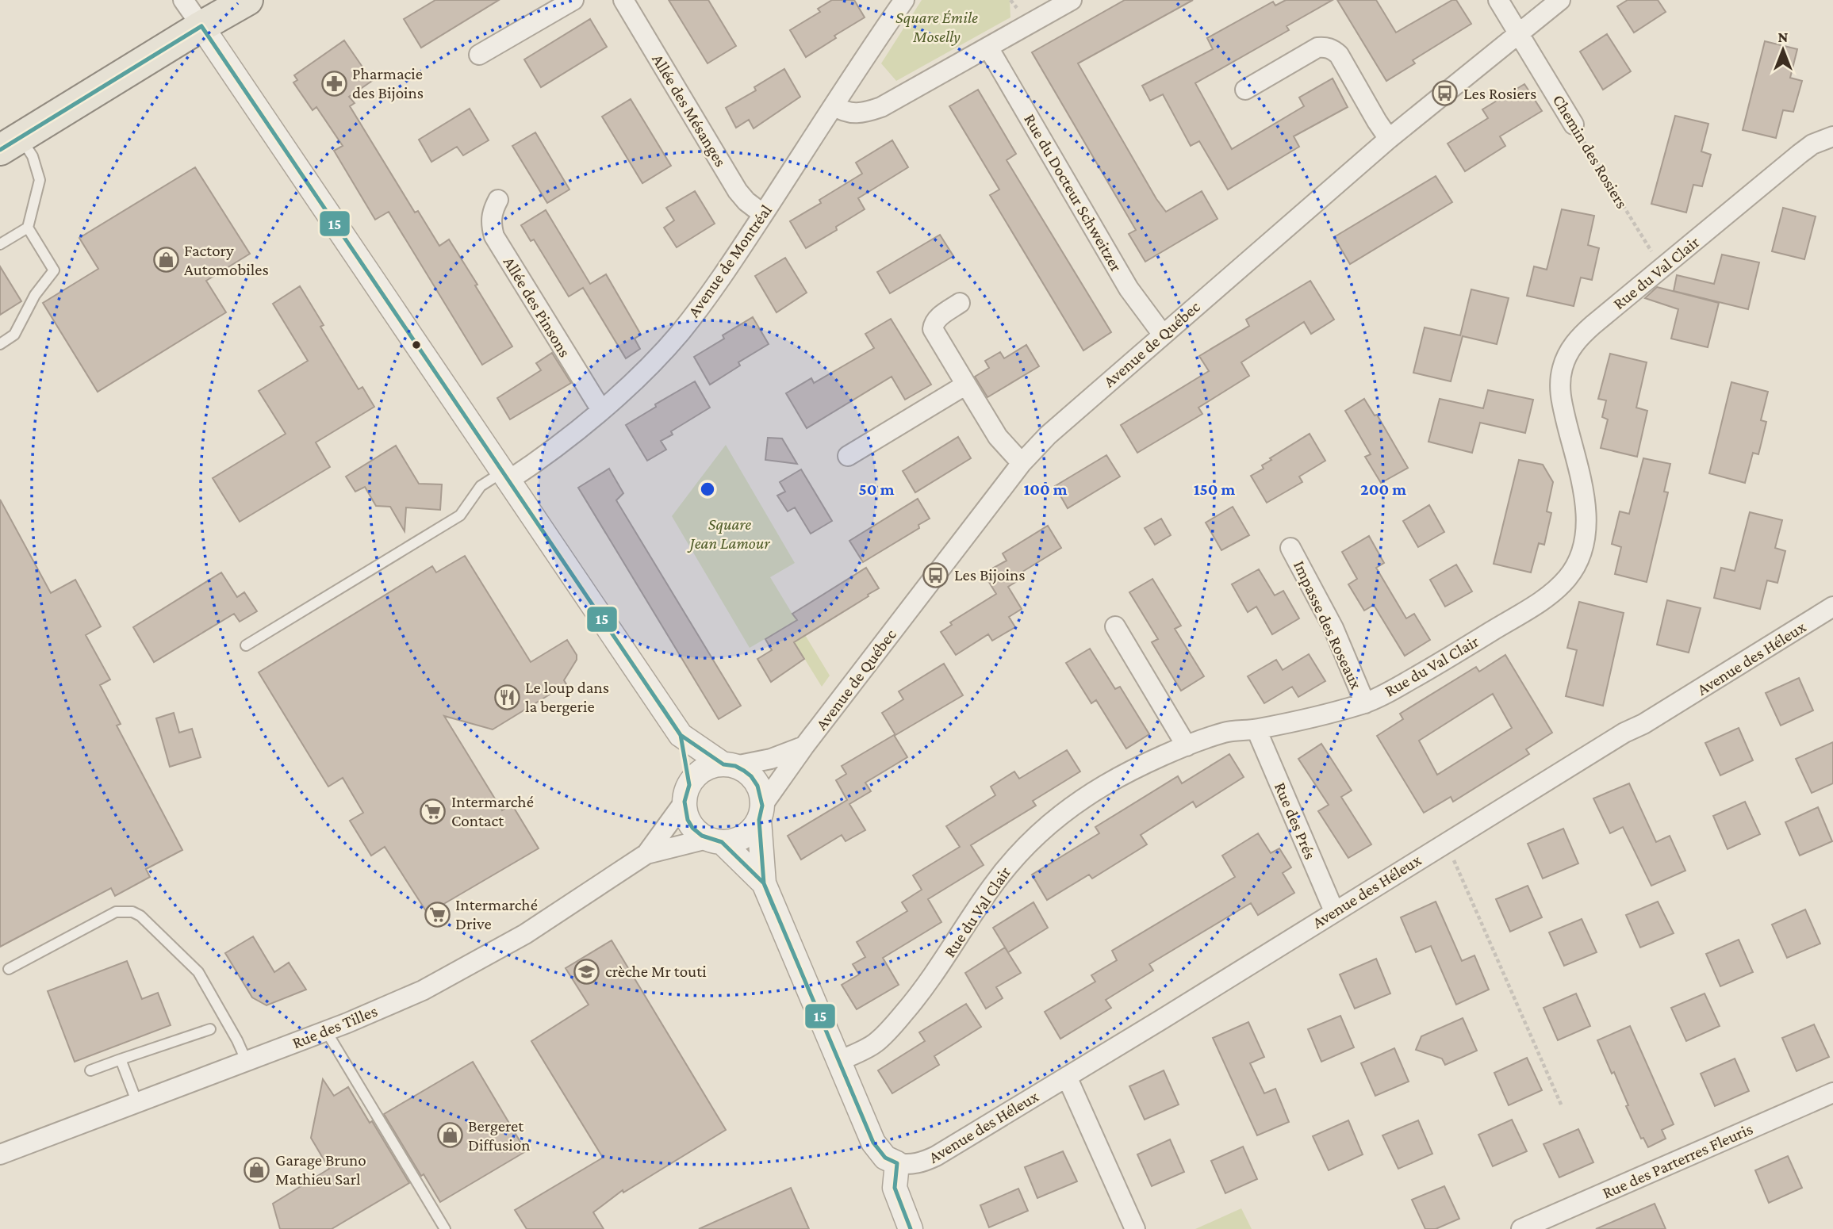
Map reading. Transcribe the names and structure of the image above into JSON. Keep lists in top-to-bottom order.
{
  "streets": {
    "street": [
      "Allée des Mésanges",
      "Chemin des Rosiers",
      "Rue du Docteur Schweitzer",
      "Avenue de Montréal",
      "Rue du Val Clair",
      "Allée des Pinsons",
      "Avenue de Québec",
      "Impasse des Roseaux",
      "Avenue des Héleux",
      "Rue des Prés",
      "Rue des Tilles",
      "Rue des Parterres Fleuris"
    ]
  },
  "crossings": [
    ["Allée des Mésanges", "Avenue de Montréal"],
    ["Chemin des Rosiers", "Rue du Val Clair"],
    ["Chemin des Rosiers", "Avenue de Québec"],
    ["Rue du Docteur Schweitzer", "Avenue de Québec"],
    ["Avenue de Montréal", "Allée des Pinsons"],
    ["Rue du Val Clair", "Impasse des Roseaux"],
    ["Rue du Val Clair", "Rue des Prés"],
    ["Avenue de Québec", "Rue des Tilles"],
    ["Avenue des Héleux", "Rue des Prés"]
  ],
  "parks": ["Square Émile Moselly", "Square Jean Lamour"],
  "places": {
    "pharmacy": ["Pharmacie des Bijoins"],
    "bus stop": ["Les Rosiers", "Les Bijoins"],
    "shop": ["Factory Automobiles", "Bergeret Diffusion", "Garage Bruno Mathieu Sarl"],
    "restaurant": ["Le loup dans la bergerie"],
    "supermarket": ["Intermarché Contact", "Intermarché Drive"],
    "school or university": ["crèche Mr touti"]
  },
  "lines": ["transit line 15"],
  "north": "top",
  "rings": [
    "50 m",
    "100 m",
    "150 m",
    "200 m"
  ]
}
